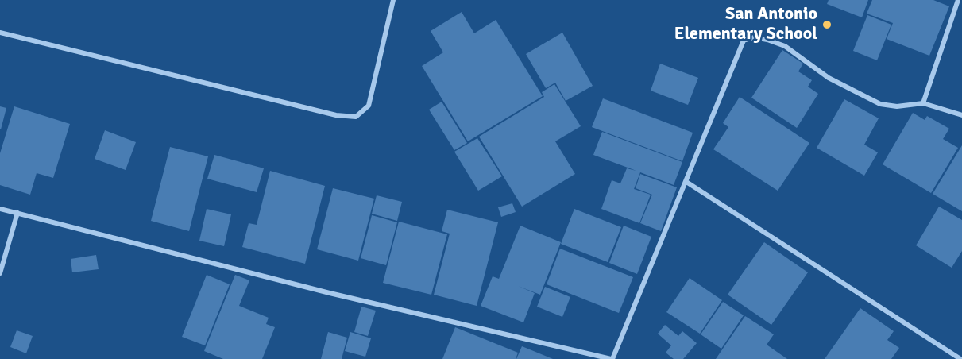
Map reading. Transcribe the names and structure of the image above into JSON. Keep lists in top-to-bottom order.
{
  "places": ["San Antonio Elementary School"]
}
